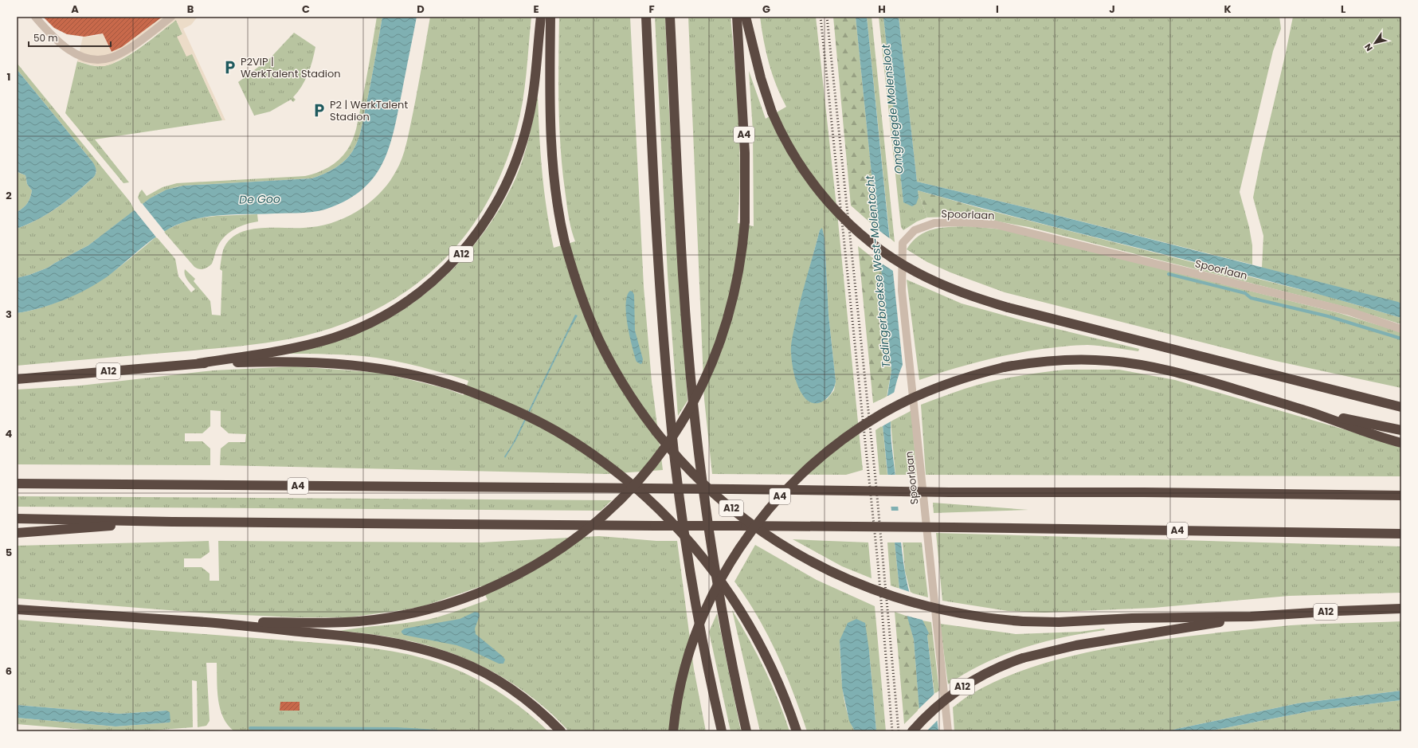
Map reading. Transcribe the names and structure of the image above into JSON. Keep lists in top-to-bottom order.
{
  "streets": {
    "highway": ["A4", "A12"],
    "street": ["Spoorlaan"]
  },
  "water": ["Omgelegde Molensloot", "De Goo", "Tedingerbroekse West-Molentocht"],
  "places": {
    "parking": ["P2VIP | WerkTalent Stadion", "P2 | WerkTalent Stadion"]
  },
  "scale_bar": "50 m",
  "north": "bottom left",
  "grid": {
    "columns": [
      "A",
      "B",
      "C",
      "D",
      "E",
      "F",
      "G",
      "H",
      "I",
      "J",
      "K",
      "L"
    ],
    "rows": [
      "1",
      "2",
      "3",
      "4",
      "5",
      "6"
    ]
  }
}
